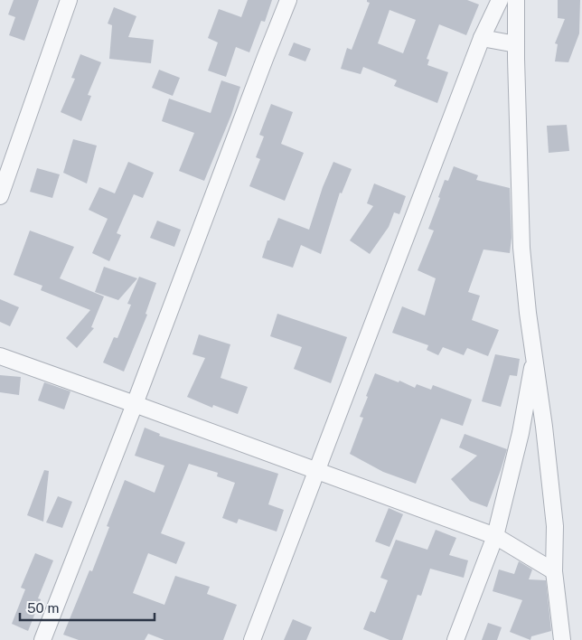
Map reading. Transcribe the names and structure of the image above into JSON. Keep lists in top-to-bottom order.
{
  "scale_bar": "50 m"
}
